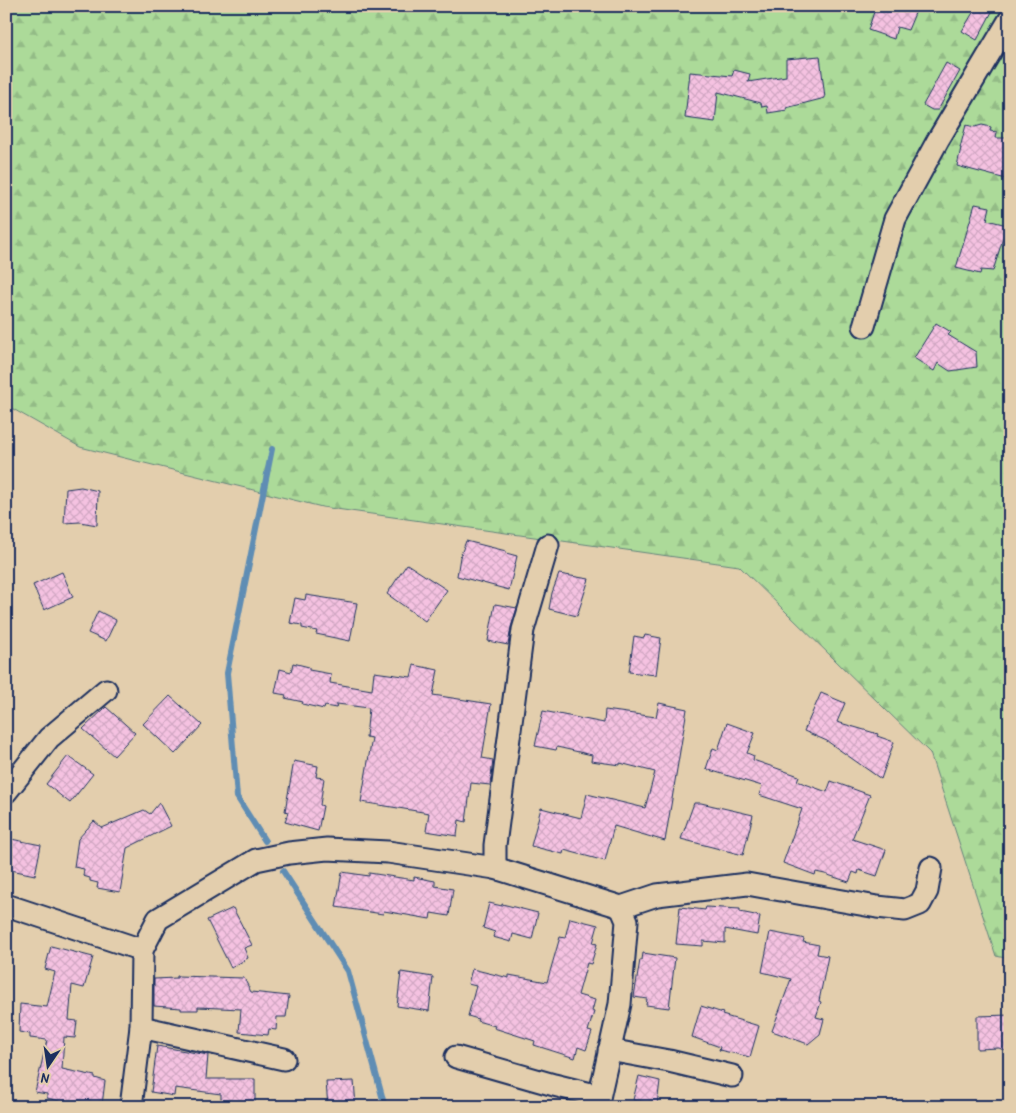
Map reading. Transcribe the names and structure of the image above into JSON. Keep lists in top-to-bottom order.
{
  "north": "bottom"
}
